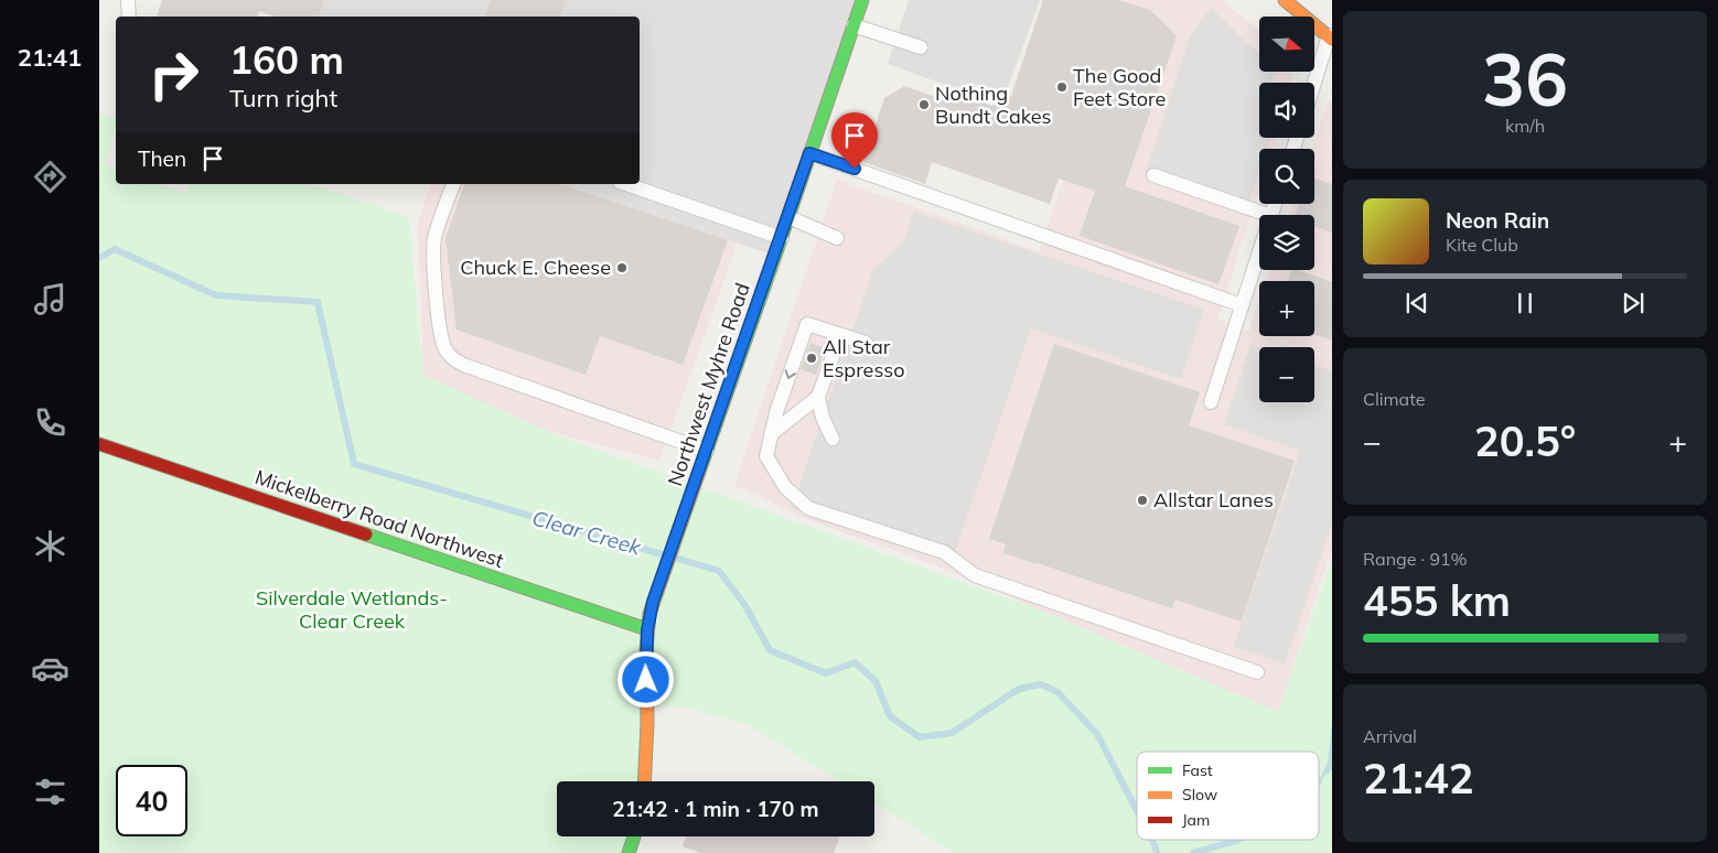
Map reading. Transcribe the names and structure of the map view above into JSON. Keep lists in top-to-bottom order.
{
  "streets": {
    "street": ["Northwest Myhre Road", "Mickelberry Road Northwest"]
  },
  "crossings": [
    ["Northwest Myhre Road", "Mickelberry Road Northwest"]
  ],
  "water": ["Clear Creek"],
  "parks": ["Silverdale Wetlands- Clear Creek"],
  "places": [
    "The Good Feet Store",
    "Nothing Bundt Cakes",
    "Chuck E. Cheese",
    "All Star Espresso",
    "Allstar Lanes"
  ],
  "legend": ["Fast", "Slow", "Jam"],
  "north": "right",
  "page": {
    "tabs": "21:41",
    "tile": [
      ["36", "km/h"],
      "Climate",
      ["Range · 91%", "455 km"],
      ["Arrival", "21:42"]
    ],
    "map_buttons": ["+", "−"],
    "turn": ["160 m", "Turn right"],
    "then": "Then",
    "song": ["Neon Rain", "Kite Club"],
    "heat": ["−", "20.5°", "+"],
    "limit": "40",
    "trip": "21:42 · 1 min · 170 m"
  }
}
